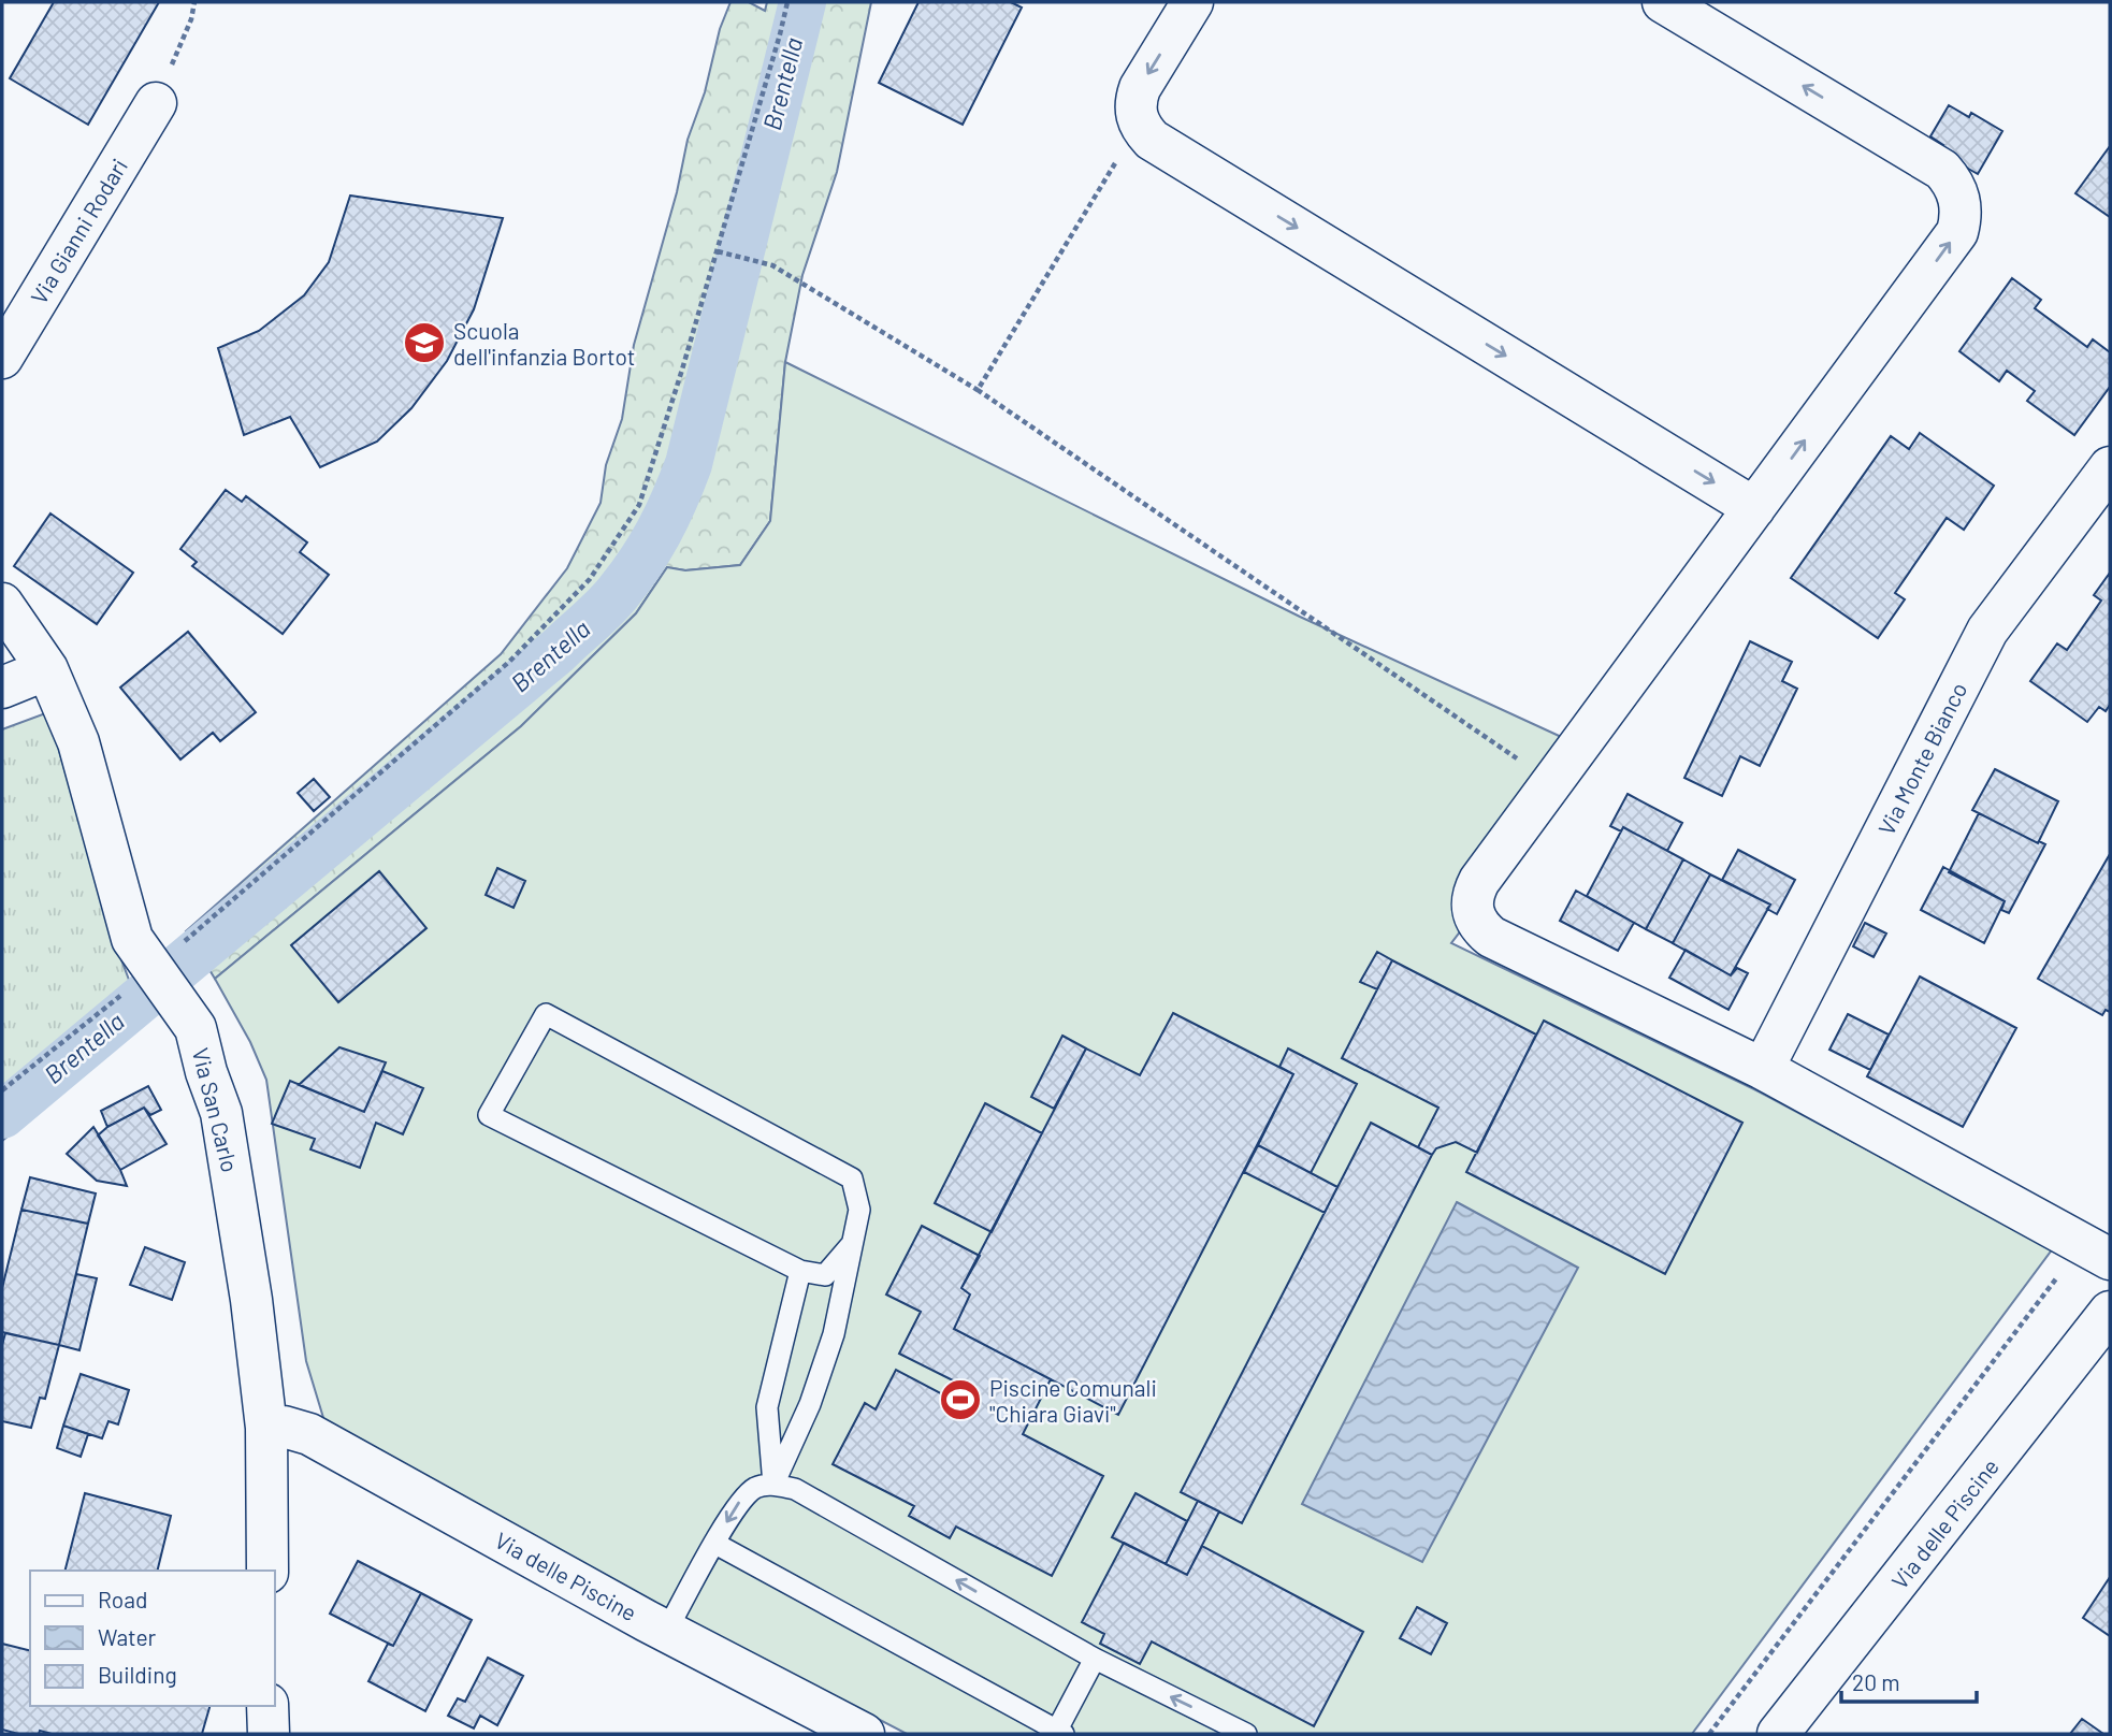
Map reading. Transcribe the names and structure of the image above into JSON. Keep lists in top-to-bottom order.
{
  "streets": {
    "street": [
      "Via Gianni Rodari",
      "Via Monte Bianco",
      "Via San Carlo",
      "Via delle Piscine"
    ]
  },
  "crossings": [
    ["Via San Carlo", "Via delle Piscine"]
  ],
  "water": ["Brentella"],
  "places": {
    "school or university": ["Scuola dell'infanzia Bortot"],
    "sports": ["Piscine Comunali \"Chiara Giavi\""]
  },
  "legend": ["Road", "Water", "Building"],
  "scale_bar": "20 m"
}
